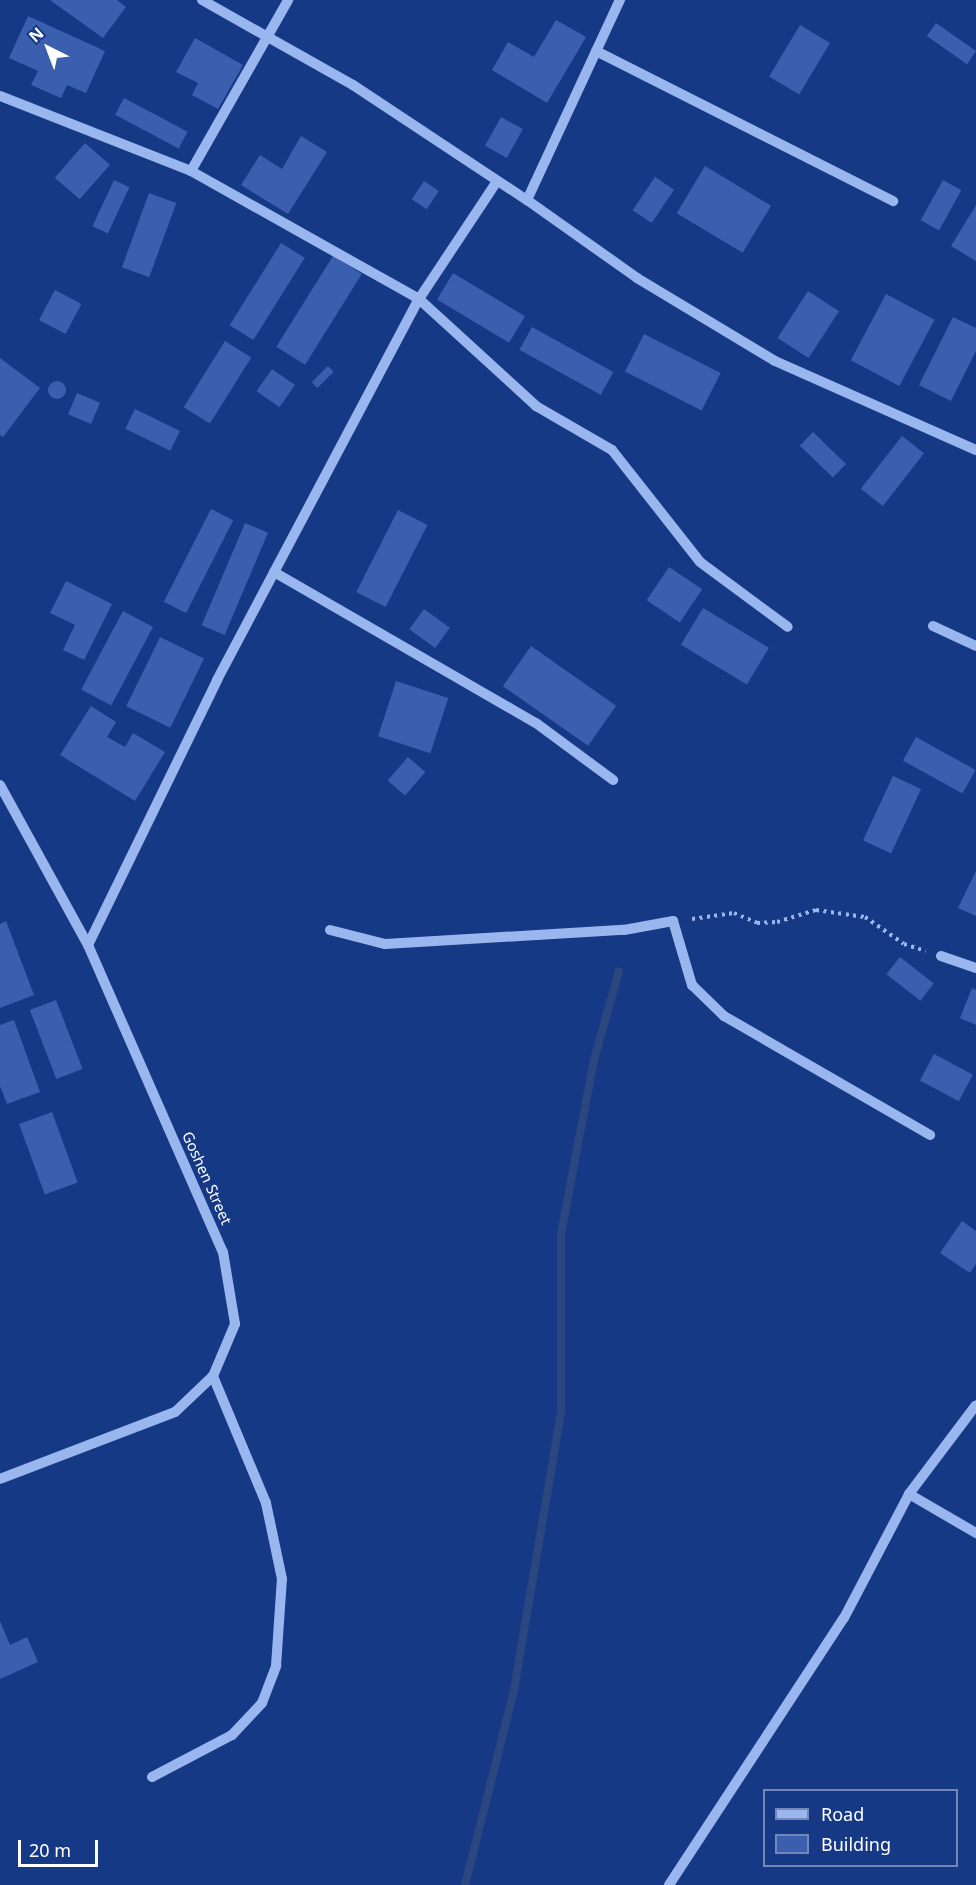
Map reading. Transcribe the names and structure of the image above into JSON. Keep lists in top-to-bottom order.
{
  "streets": {
    "street": ["Goshen Street"]
  },
  "legend": ["Road", "Building"],
  "scale_bar": "20 m",
  "north": "top left"
}
